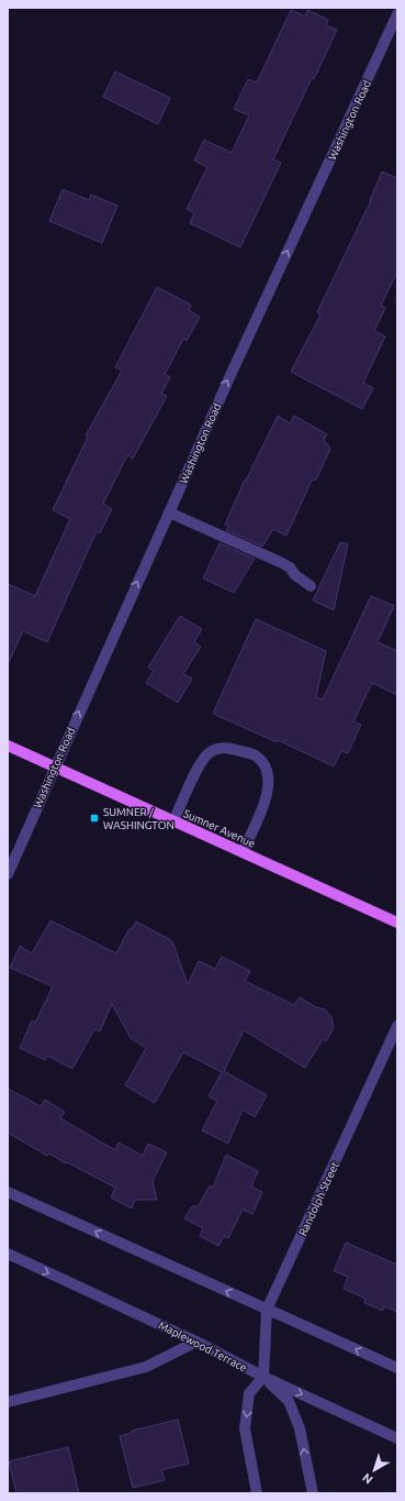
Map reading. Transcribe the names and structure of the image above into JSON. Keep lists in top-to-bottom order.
{
  "streets": {
    "main road": ["Sumner Avenue"],
    "street": ["Washington Road", "Randolph Street", "Maplewood Terrace"]
  },
  "crossings": [
    ["Washington Road", "Sumner Avenue"],
    ["Randolph Street", "Maplewood Terrace"]
  ],
  "one_way": ["Washington Road"],
  "places": {
    "transit": ["SUMNER / WASHINGTON"]
  },
  "north": "bottom left"
}
